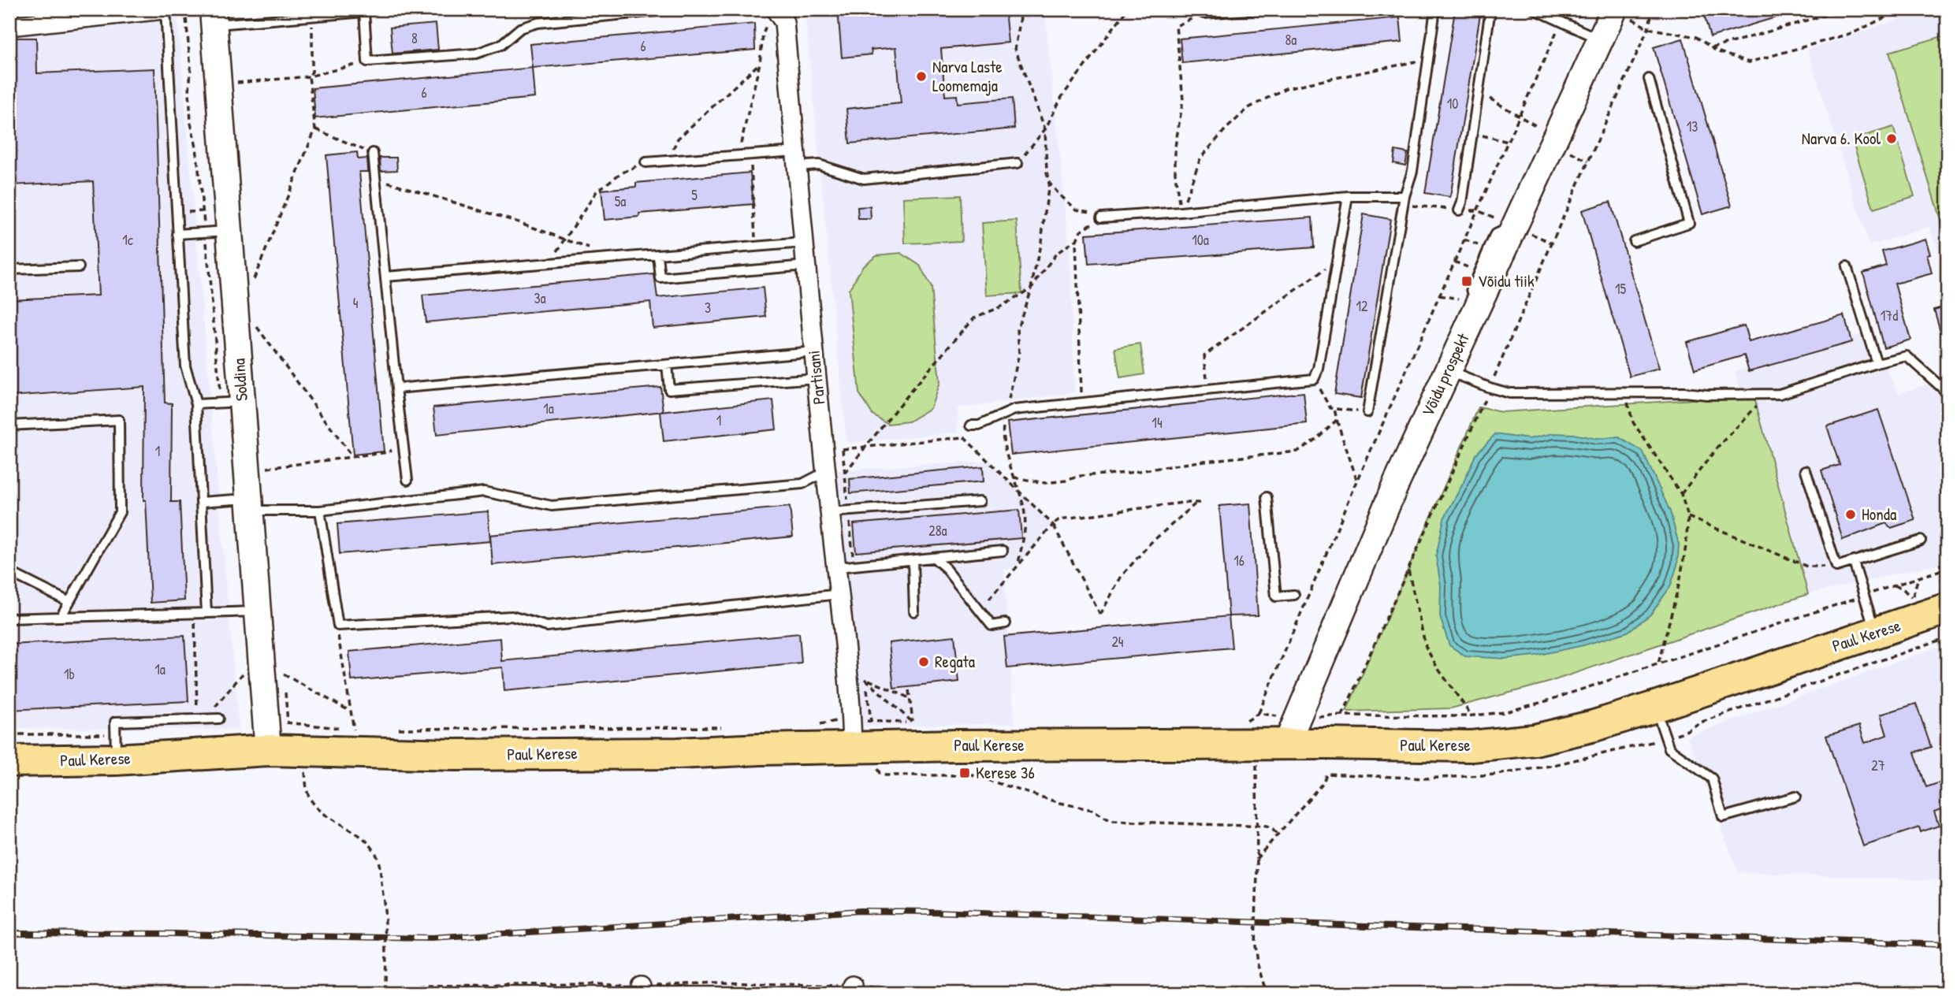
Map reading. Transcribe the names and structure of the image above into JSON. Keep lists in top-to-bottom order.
{
  "streets": {
    "highway": ["Paul Kerese"],
    "street": ["Võidu prospekt", "Partisani", "Soldina"]
  },
  "crossings": [
    ["Võidu prospekt", "Paul Kerese"],
    ["Partisani", "Paul Kerese"],
    ["Soldina", "Paul Kerese"]
  ],
  "places": {
    "other": [
      "Narva Laste Loomemaja",
      "Narva 6. Kool",
      "Honda",
      "Regata"
    ],
    "transit": ["Võidu tiik", "Kerese 36"]
  },
  "house_numbers": [
    "8",
    "8a",
    "6",
    "6",
    "10",
    "13",
    "5",
    "5a",
    "1c",
    "10a",
    "15",
    "3a",
    "4",
    "12",
    "3",
    "17d",
    "1a",
    "1",
    "14",
    "1",
    "28a",
    "16",
    "24",
    "1a",
    "1b",
    "27"
  ]
}
